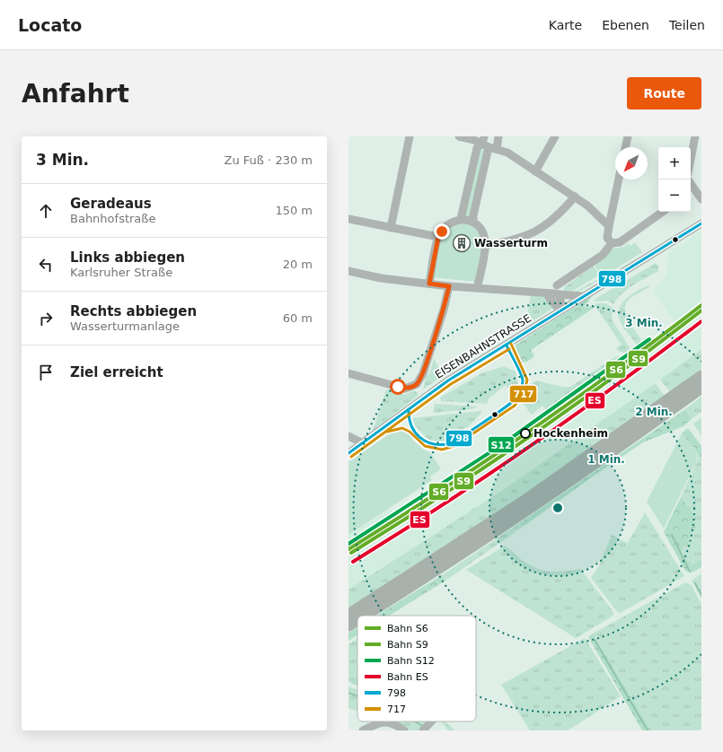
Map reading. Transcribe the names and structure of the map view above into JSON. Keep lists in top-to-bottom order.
{
  "streets": {
    "street": ["EISENBAHNSTRASSE"]
  },
  "places": {
    "building": ["Wasserturm"],
    "other": ["Hockenheim"]
  },
  "lines": [
    "transit line 798",
    "rail line S6",
    "rail line S9",
    "rail line ES",
    "rail line S12",
    "transit line 717"
  ],
  "legend": [
    "Bahn S6",
    "Bahn S9",
    "Bahn S12",
    "Bahn ES",
    "798",
    "717"
  ],
  "north": "bottom left",
  "page": {
    "header": "Locato",
    "nav": ["Karte", "Ebenen", "Teilen"],
    "buttons": "Route",
    "title": "Anfahrt",
    "heading": ["3 Min.", "Zu Fuß · 230 m"],
    "map_buttons": ["+", "−"],
    "list": [
      ["Geradeaus", "Bahnhofstraße", "150 m"],
      ["Links abbiegen", "Karlsruher Straße", "20 m"],
      ["Rechts abbiegen", "Wasserturmanlage", "60 m"],
      "Ziel erreicht"
    ]
  },
  "rings": ["3 Min.", "2 Min.", "1 Min."]
}
